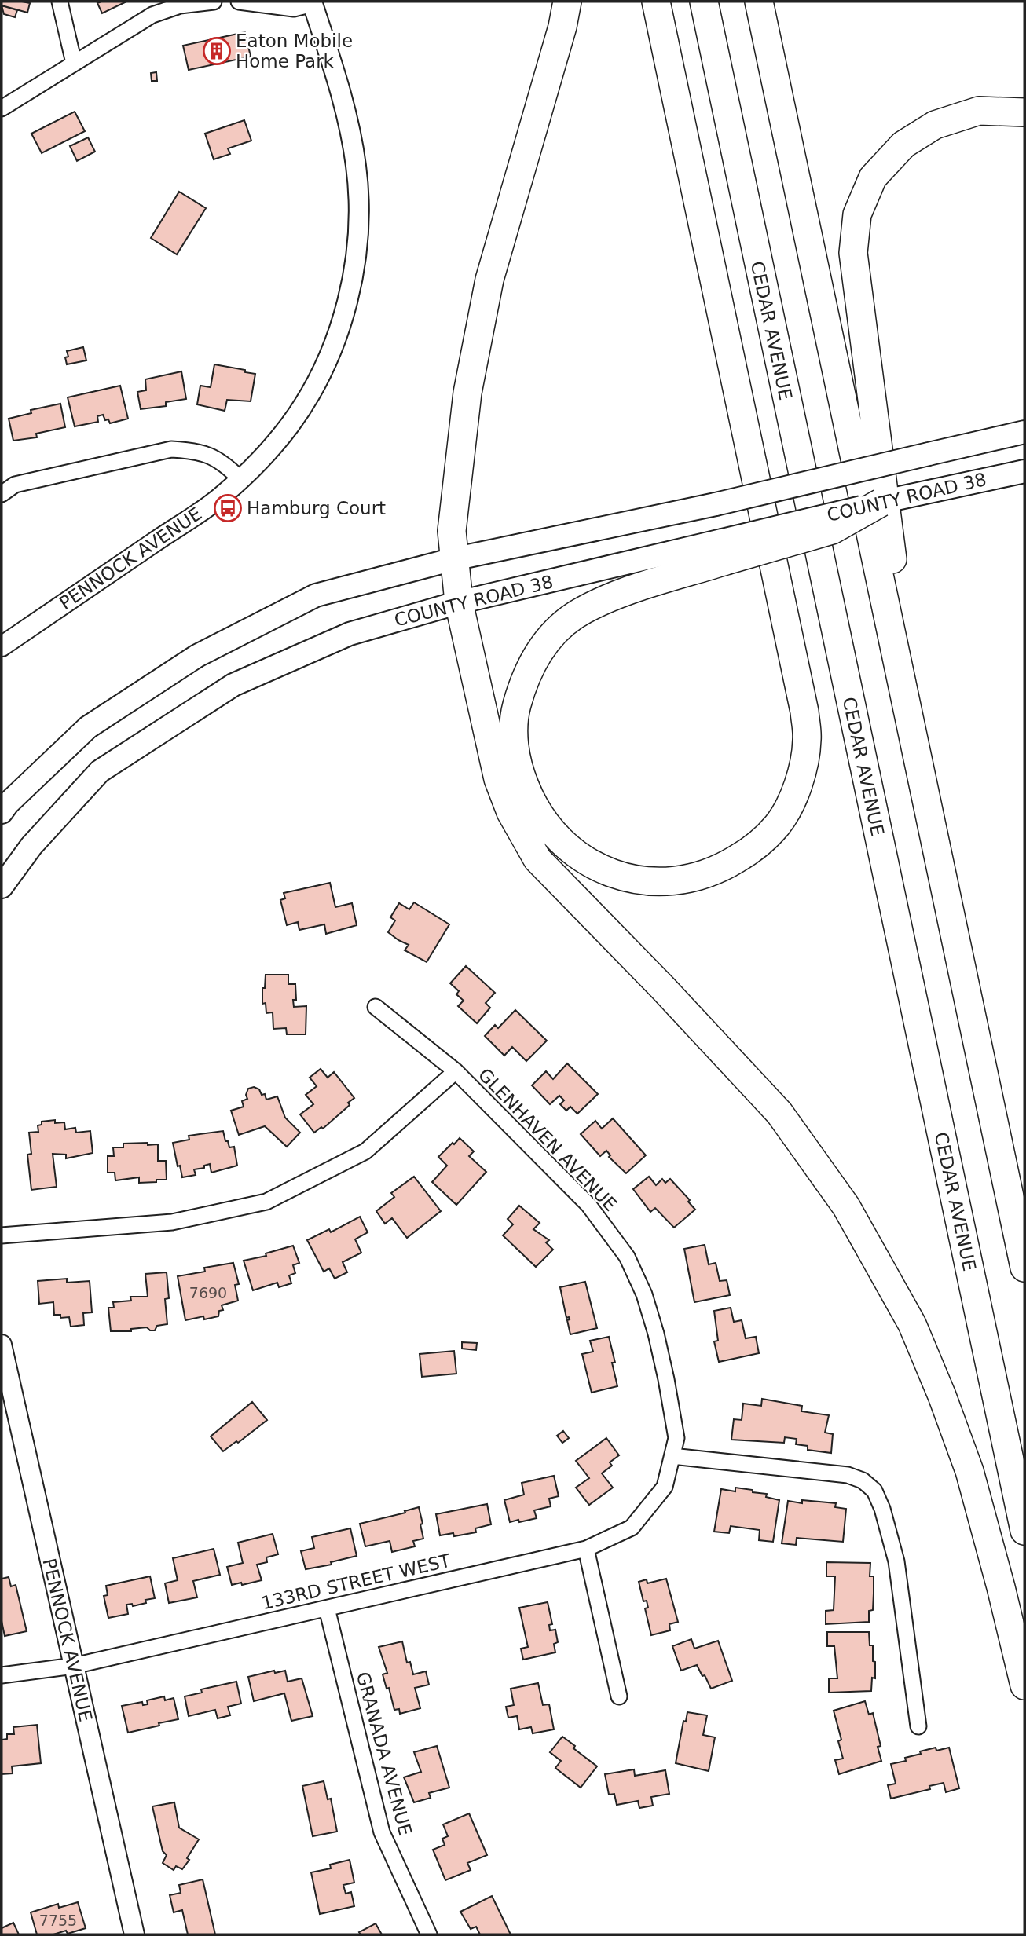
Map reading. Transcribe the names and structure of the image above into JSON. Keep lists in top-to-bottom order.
{
  "streets": {
    "highway": ["CEDAR AVENUE"],
    "main road": ["COUNTY ROAD 38"],
    "street": [
      "PENNOCK AVENUE",
      "GLENHAVEN AVENUE",
      "133RD STREET WEST",
      "GRANADA AVENUE"
    ]
  },
  "crossings": [
    ["PENNOCK AVENUE", "133RD STREET WEST"],
    ["GLENHAVEN AVENUE", "133RD STREET WEST"],
    ["133RD STREET WEST", "GRANADA AVENUE"]
  ],
  "places": {
    "building": ["Eaton Mobile Home Park"],
    "bus stop": ["Hamburg Court"]
  },
  "house_numbers": ["7690", "7755"]
}
